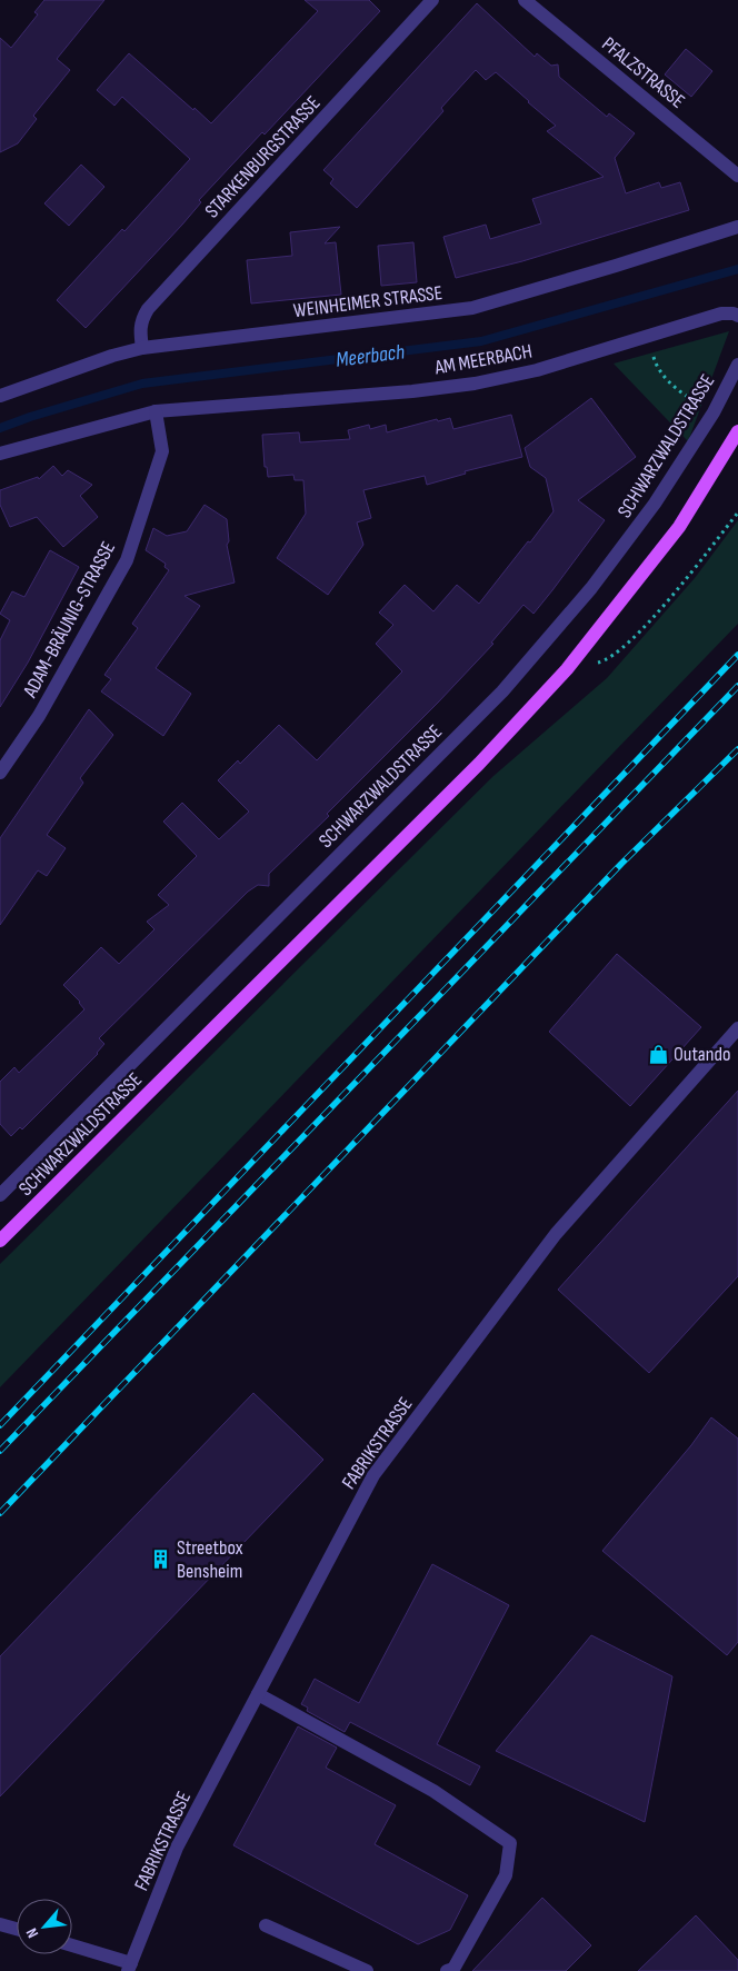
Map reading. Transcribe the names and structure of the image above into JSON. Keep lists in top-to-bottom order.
{
  "streets": {
    "main road": ["SCHWARZWALDSTRASSE"],
    "street": [
      "PFALZSTRASSE",
      "STARKENBURGSTRASSE",
      "WEINHEIMER STRASSE",
      "AM MEERBACH",
      "ADAM-BRÄUNIG-STRASSE",
      "FABRIKSTRASSE"
    ]
  },
  "crossings": [
    ["STARKENBURGSTRASSE", "WEINHEIMER STRASSE"],
    ["AM MEERBACH", "ADAM-BRÄUNIG-STRASSE"]
  ],
  "water": ["Meerbach"],
  "places": {
    "shop": ["Outando"],
    "building": ["Streetbox Bensheim"]
  },
  "north": "bottom left"
}
